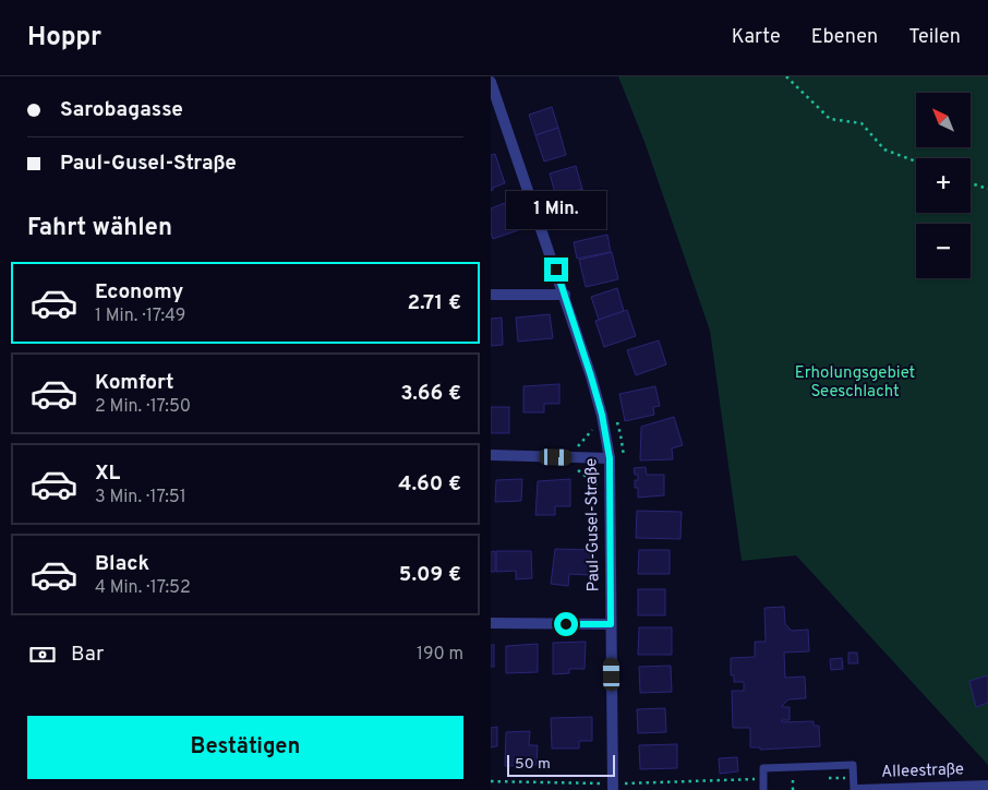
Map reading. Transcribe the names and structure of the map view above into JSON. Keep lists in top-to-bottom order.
{
  "streets": {
    "street": ["Paul-Gusel-Straße", "Alleestraße"]
  },
  "parks": ["Erholungsgebiet Seeschlacht"],
  "scale_bar": "50 m",
  "north": "top left",
  "page": {
    "header": "Hoppr",
    "nav": ["Karte", "Ebenen", "Teilen"],
    "banner": ["Sarobagasse", "Paul-Gusel-Straße"],
    "map_buttons": ["+", "−"],
    "bubble": "1 Min.",
    "heading": "Fahrt wählen",
    "list": [
      {
        "name": "Economy",
        "note": "1 Min. · 17:49",
        "value": "2.71 €"
      },
      {
        "name": "Komfort",
        "note": "2 Min. · 17:50",
        "value": "3.66 €"
      },
      {
        "name": "XL",
        "note": "3 Min. · 17:51",
        "value": "4.60 €"
      },
      {
        "name": "Black",
        "note": "4 Min. · 17:52",
        "value": "5.09 €"
      }
    ],
    "pay": ["Bar", "190 m"],
    "buttons": "Bestätigen",
    "scale": "50 m"
  }
}
